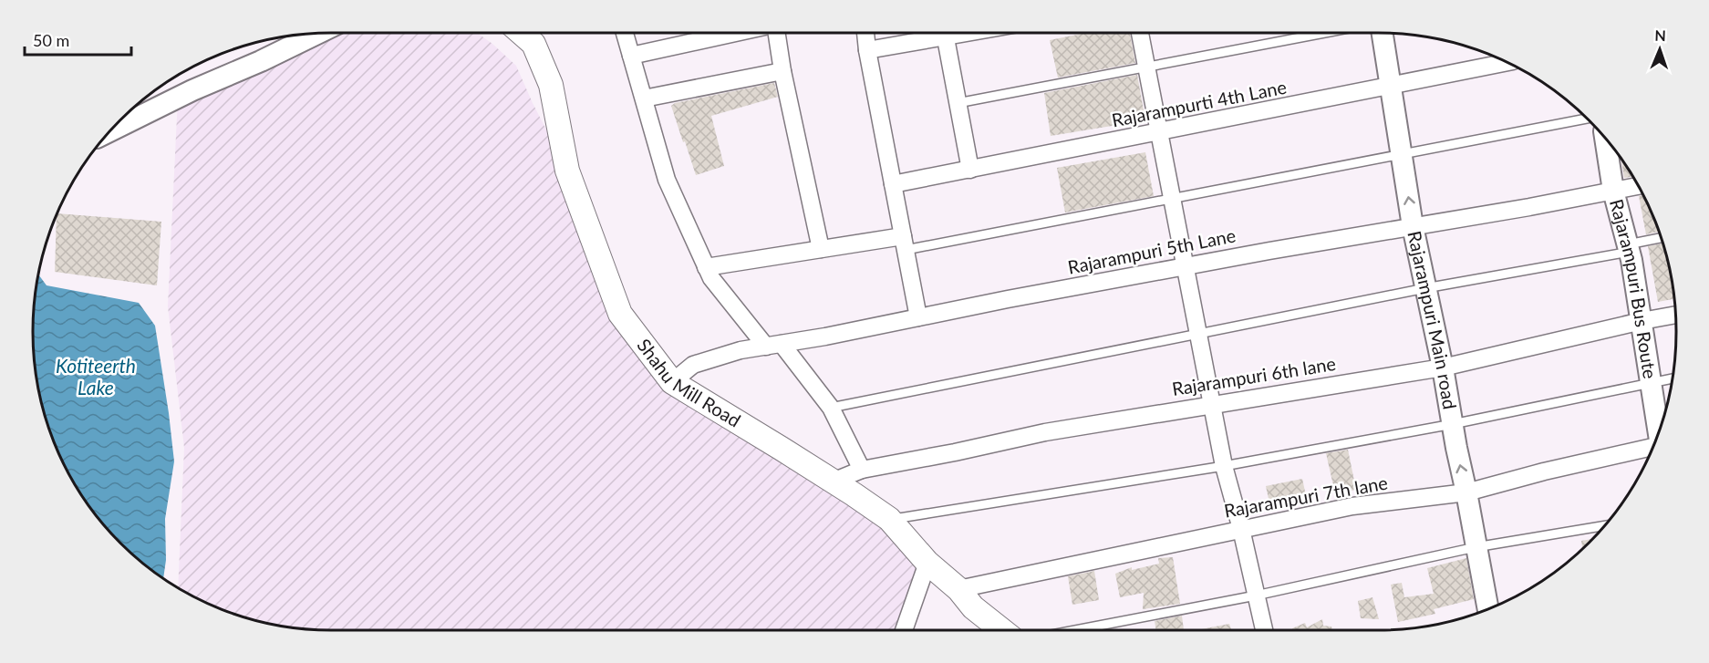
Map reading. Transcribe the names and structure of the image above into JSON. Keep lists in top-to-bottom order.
{
  "streets": {
    "main road": ["Shahu Mill Road"],
    "street": [
      "Rajarampurti 4th Lane",
      "Rajarampuri 5th Lane",
      "Rajarampuri Bus Route",
      "Rajarampuri Main road",
      "Rajarampuri 6th lane",
      "Rajarampuri 7th lane"
    ]
  },
  "crossings": [
    ["Rajarampurti 4th Lane", "Rajarampuri Main road"],
    ["Rajarampuri 5th Lane", "Rajarampuri Bus Route"],
    ["Rajarampuri 5th Lane", "Rajarampuri Main road"],
    ["Rajarampuri 5th Lane", "Shahu Mill Road"],
    ["Rajarampuri Bus Route", "Rajarampuri 6th lane"],
    ["Rajarampuri Main road", "Rajarampuri 6th lane"],
    ["Rajarampuri Main road", "Rajarampuri 7th lane"],
    ["Rajarampuri 6th lane", "Shahu Mill Road"],
    ["Shahu Mill Road", "Rajarampuri 7th lane"]
  ],
  "water": ["Kotiteerth Lake"],
  "scale_bar": "50 m",
  "north": "top"
}
